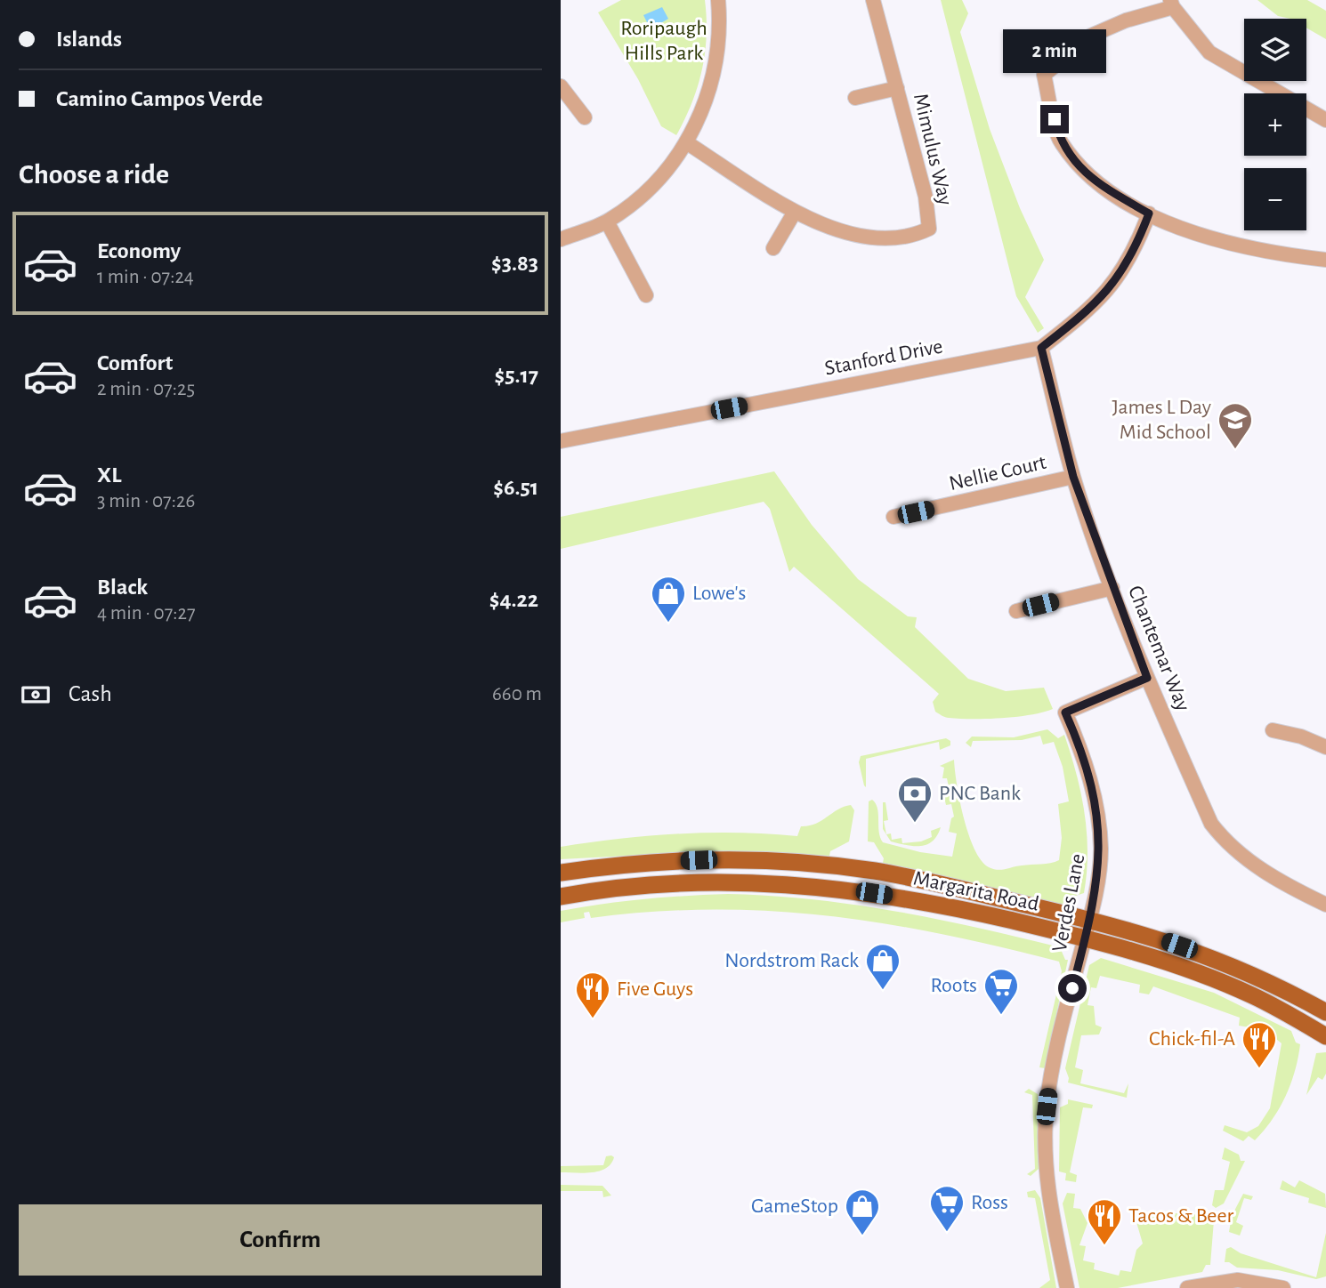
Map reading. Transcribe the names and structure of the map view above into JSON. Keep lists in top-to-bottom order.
{
  "streets": {
    "main road": ["Margarita Road"],
    "street": [
      "Mimulus Way",
      "Stanford Drive",
      "Nellie Court",
      "Chantemar Way",
      "Verdes Lane"
    ]
  },
  "crossings": [
    ["Stanford Drive", "Chantemar Way"],
    ["Nellie Court", "Chantemar Way"],
    ["Chantemar Way", "Verdes Lane"],
    ["Margarita Road", "Verdes Lane"]
  ],
  "parks": ["Roripaugh Hills Park"],
  "places": {
    "school or university": ["James L Day Mid School"],
    "shop": ["Lowe's", "Nordstrom Rack", "GameStop"],
    "bank": ["PNC Bank"],
    "supermarket": ["Roots", "Ross"],
    "restaurant": ["Five Guys", "Chick-fil-A", "Tacos & Beer"]
  },
  "page": {
    "banner": ["Islands", "Camino Campos Verde"],
    "map_buttons": ["+", "−"],
    "bubble": "2 min",
    "heading": "Choose a ride",
    "list": [
      {
        "name": "Economy",
        "note": "1 min · 07:24",
        "value": "$3.83"
      },
      {
        "name": "Comfort",
        "note": "2 min · 07:25",
        "value": "$5.17"
      },
      {
        "name": "XL",
        "note": "3 min · 07:26",
        "value": "$6.51"
      },
      {
        "name": "Black",
        "note": "4 min · 07:27",
        "value": "$4.22"
      }
    ],
    "pay": ["Cash", "660 m"],
    "buttons": "Confirm"
  }
}
